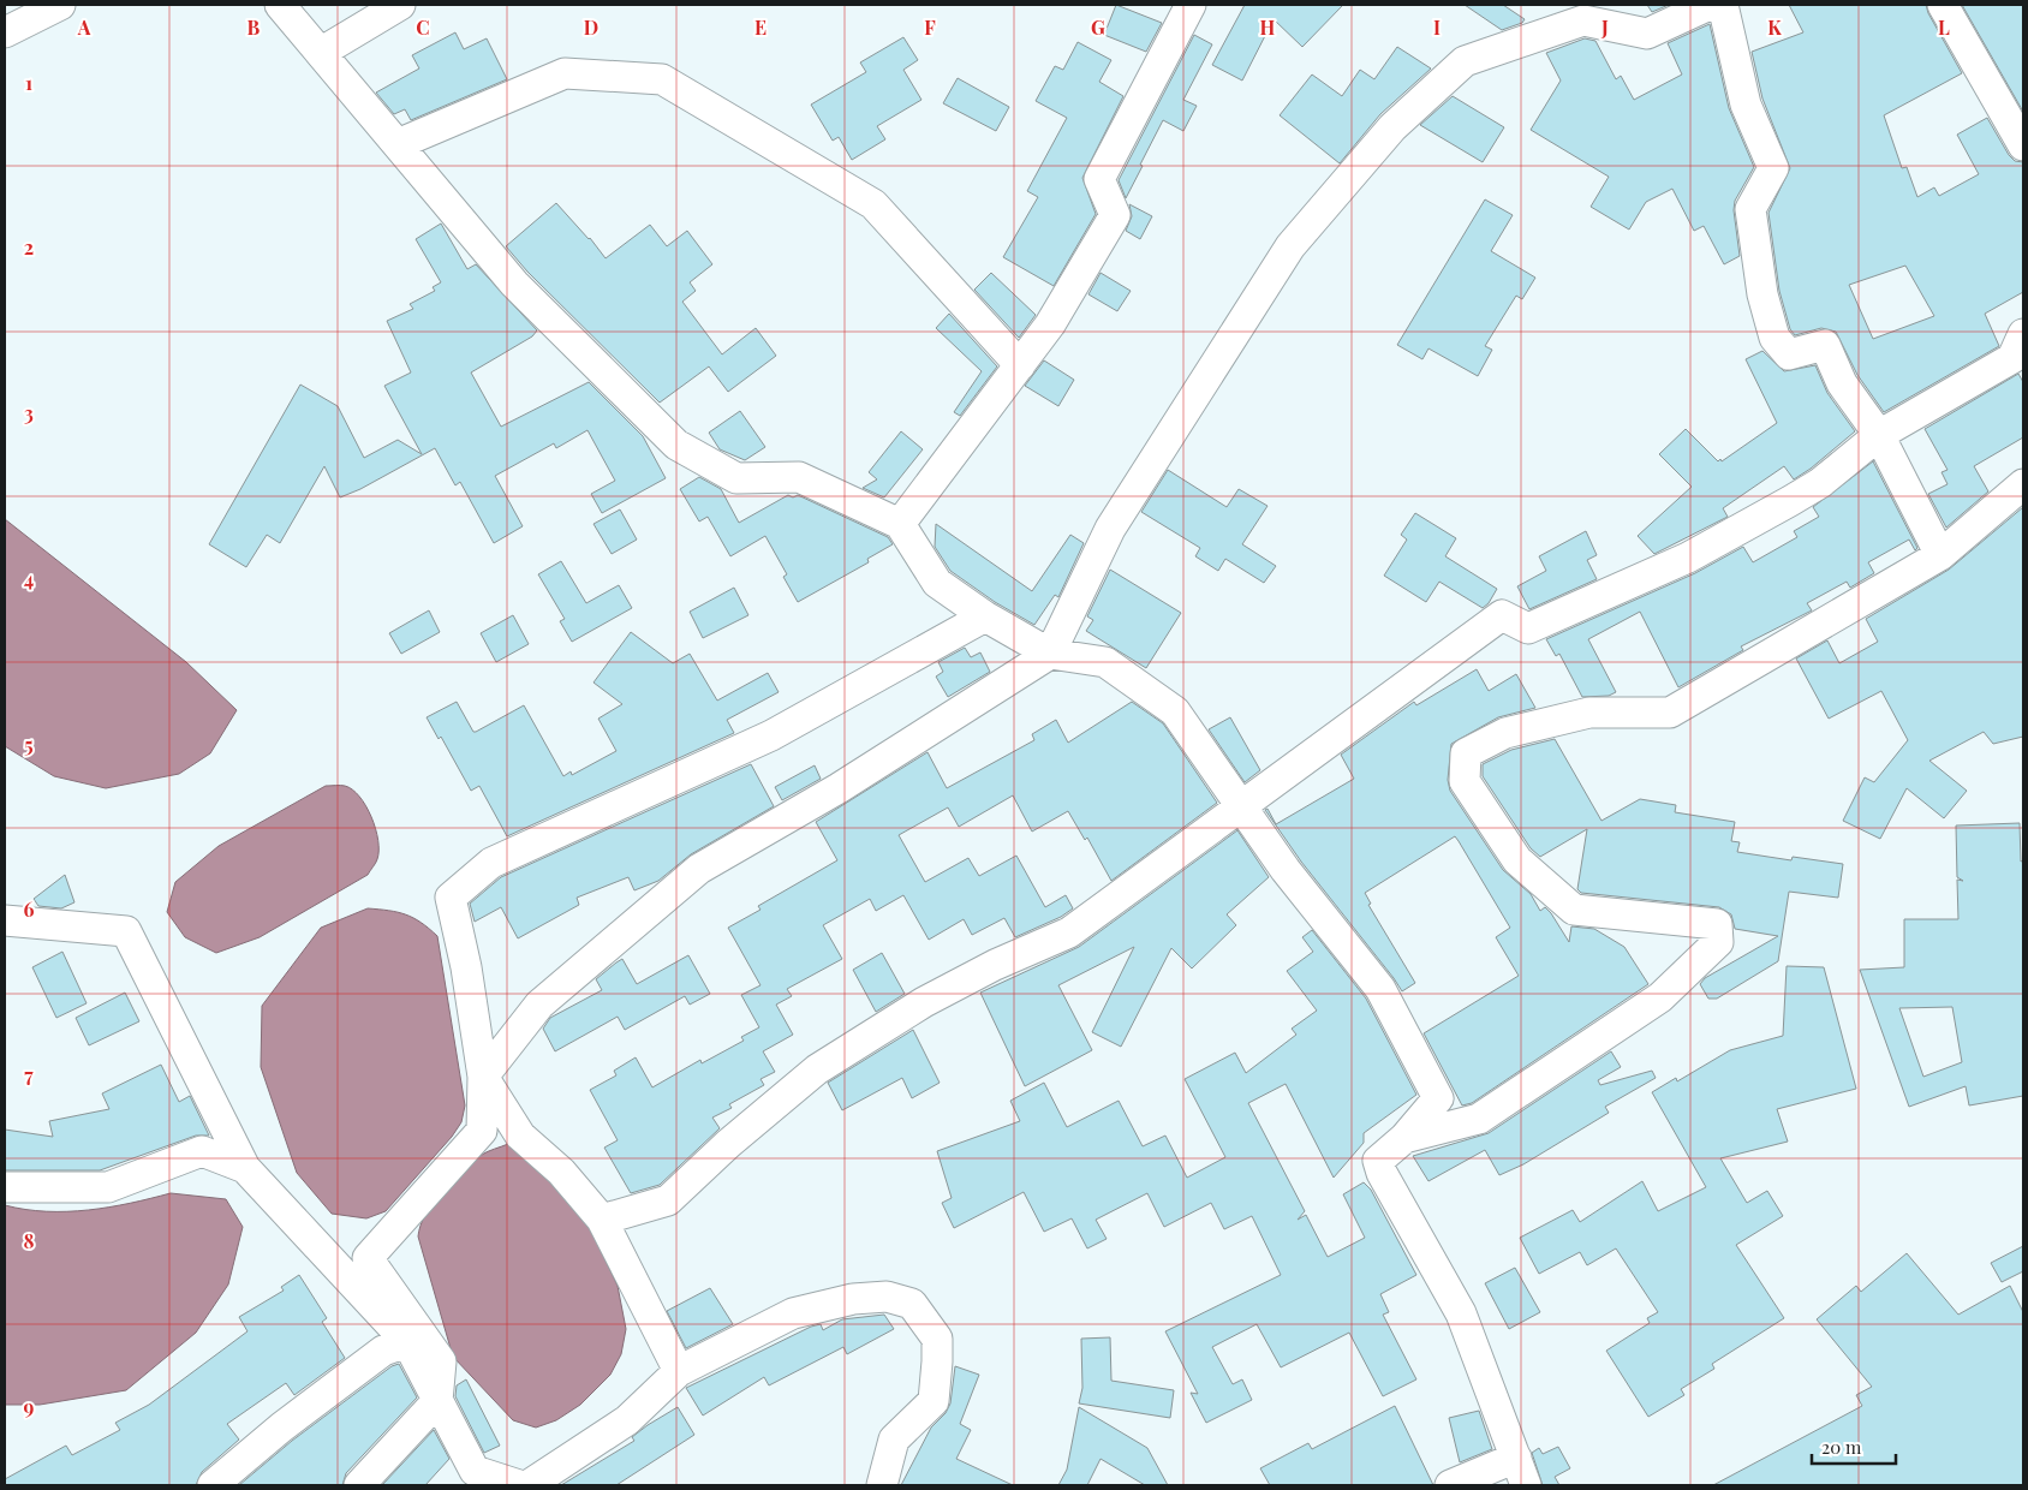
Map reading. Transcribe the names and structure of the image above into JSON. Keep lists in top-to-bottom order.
{
  "scale_bar": "20 m",
  "grid": {
    "columns": [
      "A",
      "B",
      "C",
      "D",
      "E",
      "F",
      "G",
      "H",
      "I",
      "J",
      "K",
      "L"
    ],
    "rows": [
      "1",
      "2",
      "3",
      "4",
      "5",
      "6",
      "7",
      "8",
      "9"
    ]
  }
}
